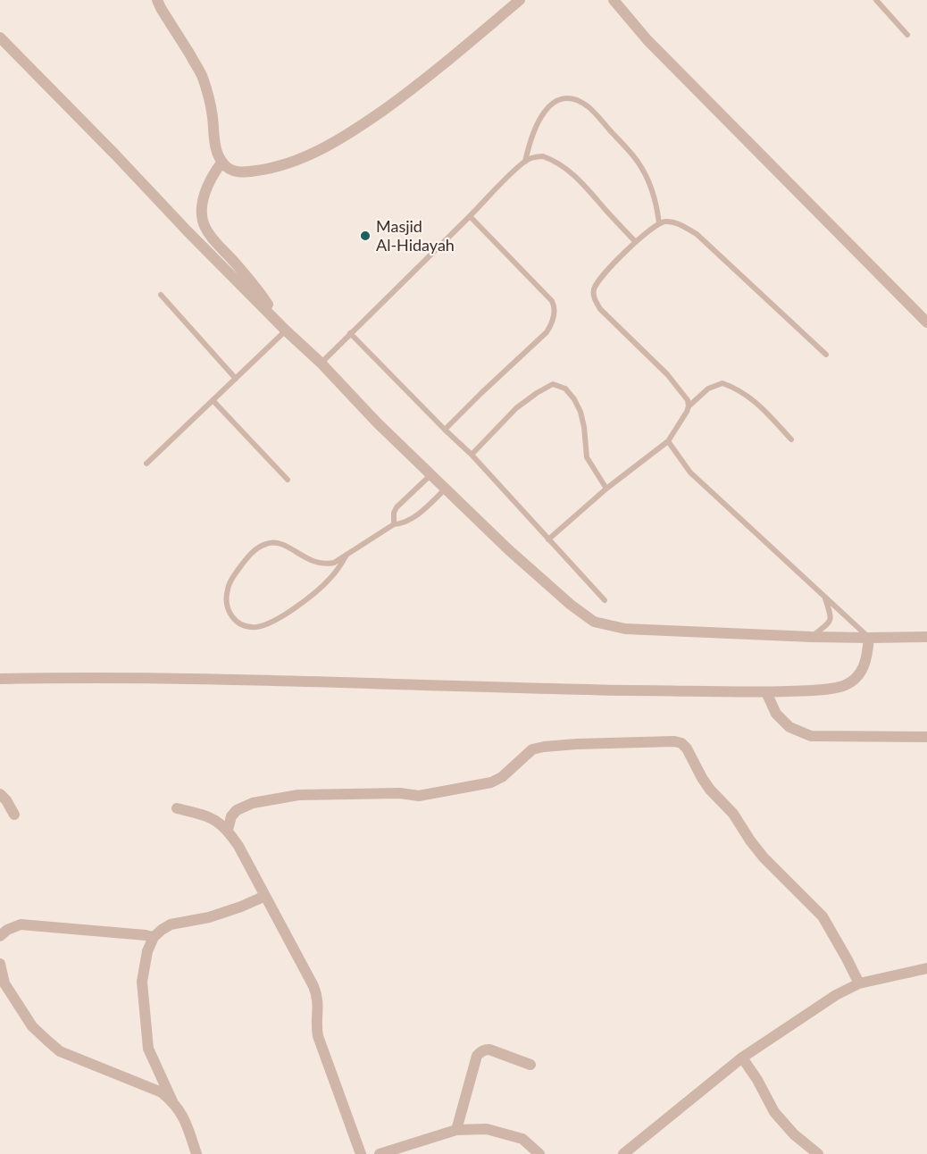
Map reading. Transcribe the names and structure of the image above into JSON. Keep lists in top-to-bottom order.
{
  "places": ["Masjid Al-Hidayah"]
}
